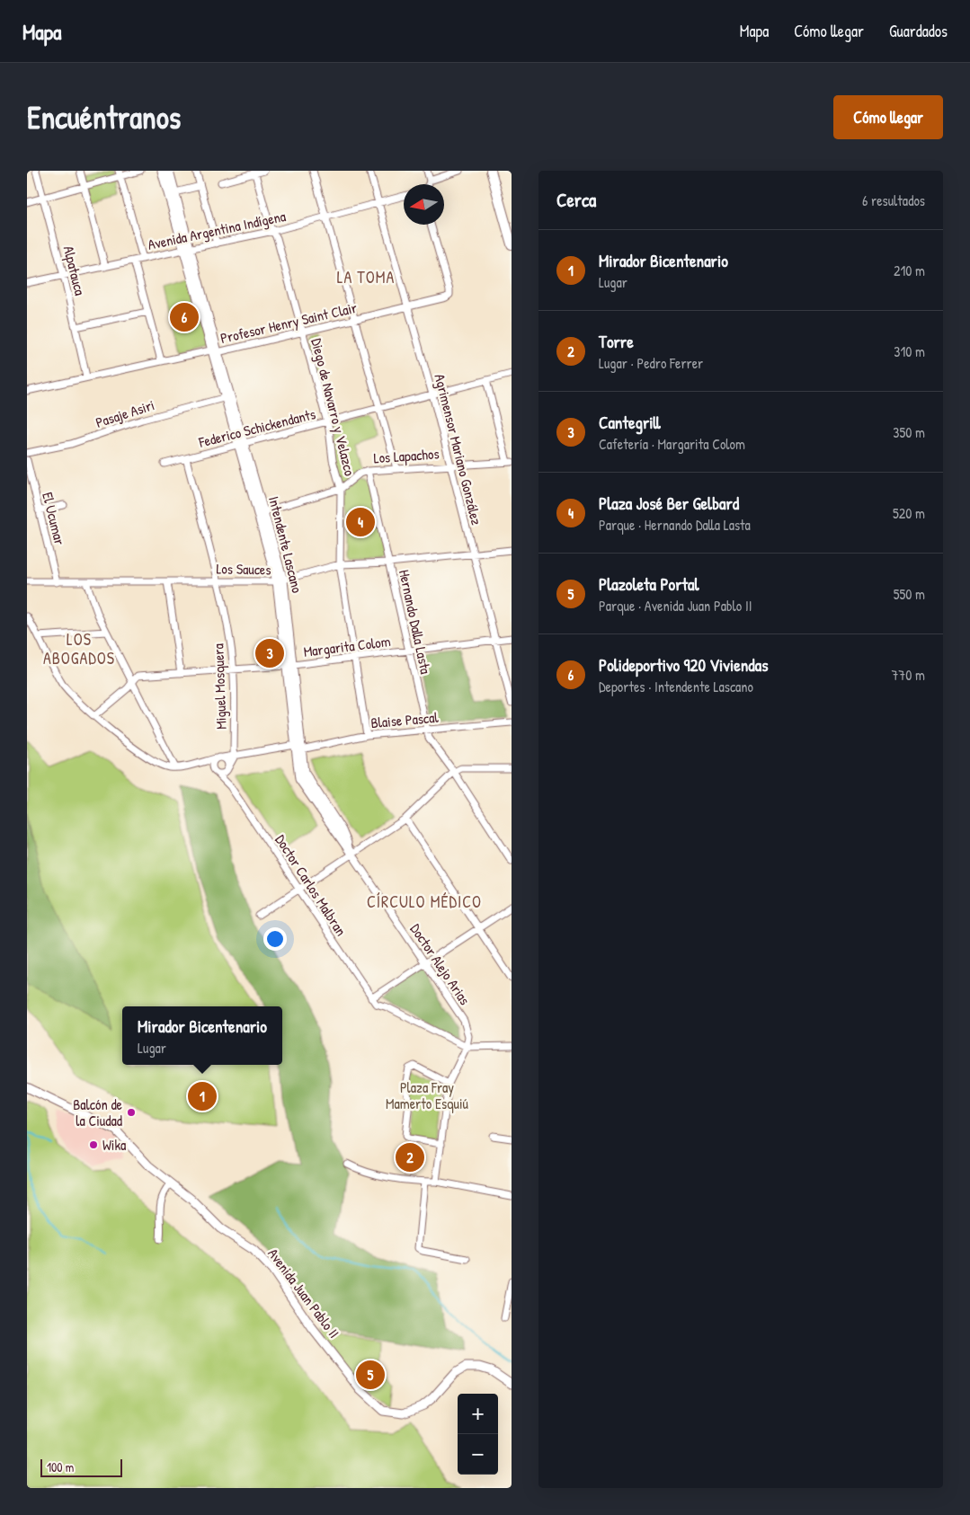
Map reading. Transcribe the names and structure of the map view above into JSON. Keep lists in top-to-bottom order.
{
  "streets": {
    "main road": ["Intendente Lascano", "Avenida Juan Pablo II"],
    "street": [
      "Avenida Argentina Indígena",
      "Alpatauca",
      "Profesor Henry Saint Clair",
      "Diego de Navarro y Velazco",
      "Pasaje Asiri",
      "Federico Schickendants",
      "Agrimensor Mariano González",
      "Los Lapachos",
      "El Ucumar",
      "Los Sauces",
      "Hernando Dalla Lasta",
      "Margarita Colom",
      "Miguel Mosquera",
      "Blaise Pascal",
      "Doctor Carlos Malbran",
      "Doctor Alejo Arias"
    ]
  },
  "crossings": [
    ["Avenida Argentina Indígena", "Alpatauca"],
    ["Avenida Argentina Indígena", "Diego de Navarro y Velazco"],
    ["Avenida Argentina Indígena", "Agrimensor Mariano González"],
    ["Avenida Argentina Indígena", "Intendente Lascano"],
    ["Alpatauca", "Profesor Henry Saint Clair"],
    ["Profesor Henry Saint Clair", "Diego de Navarro y Velazco"],
    ["Profesor Henry Saint Clair", "Agrimensor Mariano González"],
    ["Profesor Henry Saint Clair", "Intendente Lascano"],
    ["Diego de Navarro y Velazco", "Federico Schickendants"],
    ["Diego de Navarro y Velazco", "Los Lapachos"],
    ["Diego de Navarro y Velazco", "Los Sauces"],
    ["Diego de Navarro y Velazco", "Margarita Colom"],
    ["Diego de Navarro y Velazco", "Blaise Pascal"],
    ["Pasaje Asiri", "Intendente Lascano"],
    ["Federico Schickendants", "Agrimensor Mariano González"],
    ["Federico Schickendants", "Intendente Lascano"],
    ["Federico Schickendants", "Miguel Mosquera"],
    ["Agrimensor Mariano González", "Los Lapachos"],
    ["Agrimensor Mariano González", "Los Sauces"],
    ["Agrimensor Mariano González", "Margarita Colom"],
    ["Los Lapachos", "Intendente Lascano"],
    ["Los Lapachos", "Hernando Dalla Lasta"],
    ["El Ucumar", "Los Sauces"],
    ["Intendente Lascano", "Los Sauces"],
    ["Intendente Lascano", "Margarita Colom"],
    ["Intendente Lascano", "Blaise Pascal"],
    ["Intendente Lascano", "Doctor Alejo Arias"],
    ["Los Sauces", "Hernando Dalla Lasta"],
    ["Los Sauces", "Miguel Mosquera"],
    ["Hernando Dalla Lasta", "Margarita Colom"],
    ["Hernando Dalla Lasta", "Blaise Pascal"],
    ["Margarita Colom", "Miguel Mosquera"],
    ["Miguel Mosquera", "Blaise Pascal"]
  ],
  "districts": ["LA TOMA", "LOS ABOGADOS", "CÍRCULO MÉDICO"],
  "parks": ["Plaza Fray Mamerto Esquiú"],
  "places": ["Balcón de la Ciudad", "Wika"],
  "scale_bar": "100 m",
  "north": "left",
  "page": {
    "header": "Mapa",
    "nav": ["Mapa", "Cómo llegar", "Guardados"],
    "buttons": "Cómo llegar",
    "title": "Encuéntranos",
    "heading": ["Cerca", "6 resultados"],
    "list": [
      {
        "mark": "1",
        "name": "Mirador Bicentenario",
        "note": "Lugar",
        "value": "210 m"
      },
      {
        "mark": "2",
        "name": "Torre",
        "note": "Lugar · Pedro Ferrer",
        "value": "310 m"
      },
      {
        "mark": "3",
        "name": "Cantegrill",
        "note": "Cafetería · Margarita Colom",
        "value": "350 m"
      },
      {
        "mark": "4",
        "name": "Plaza José Ber Gelbard",
        "note": "Parque · Hernando Dalla Lasta",
        "value": "520 m"
      },
      {
        "mark": "5",
        "name": "Plazoleta Portal",
        "note": "Parque · Avenida Juan Pablo II",
        "value": "550 m"
      },
      {
        "mark": "6",
        "name": "Polideportivo 920 Viviendas",
        "note": "Deportes · Intendente Lascano",
        "value": "770 m"
      }
    ],
    "pins": [
      "6",
      "4",
      "3",
      "1",
      "2",
      "5"
    ],
    "popup": ["Mirador Bicentenario", "Lugar"],
    "map_buttons": ["+", "−"],
    "scale": "100 m"
  }
}
